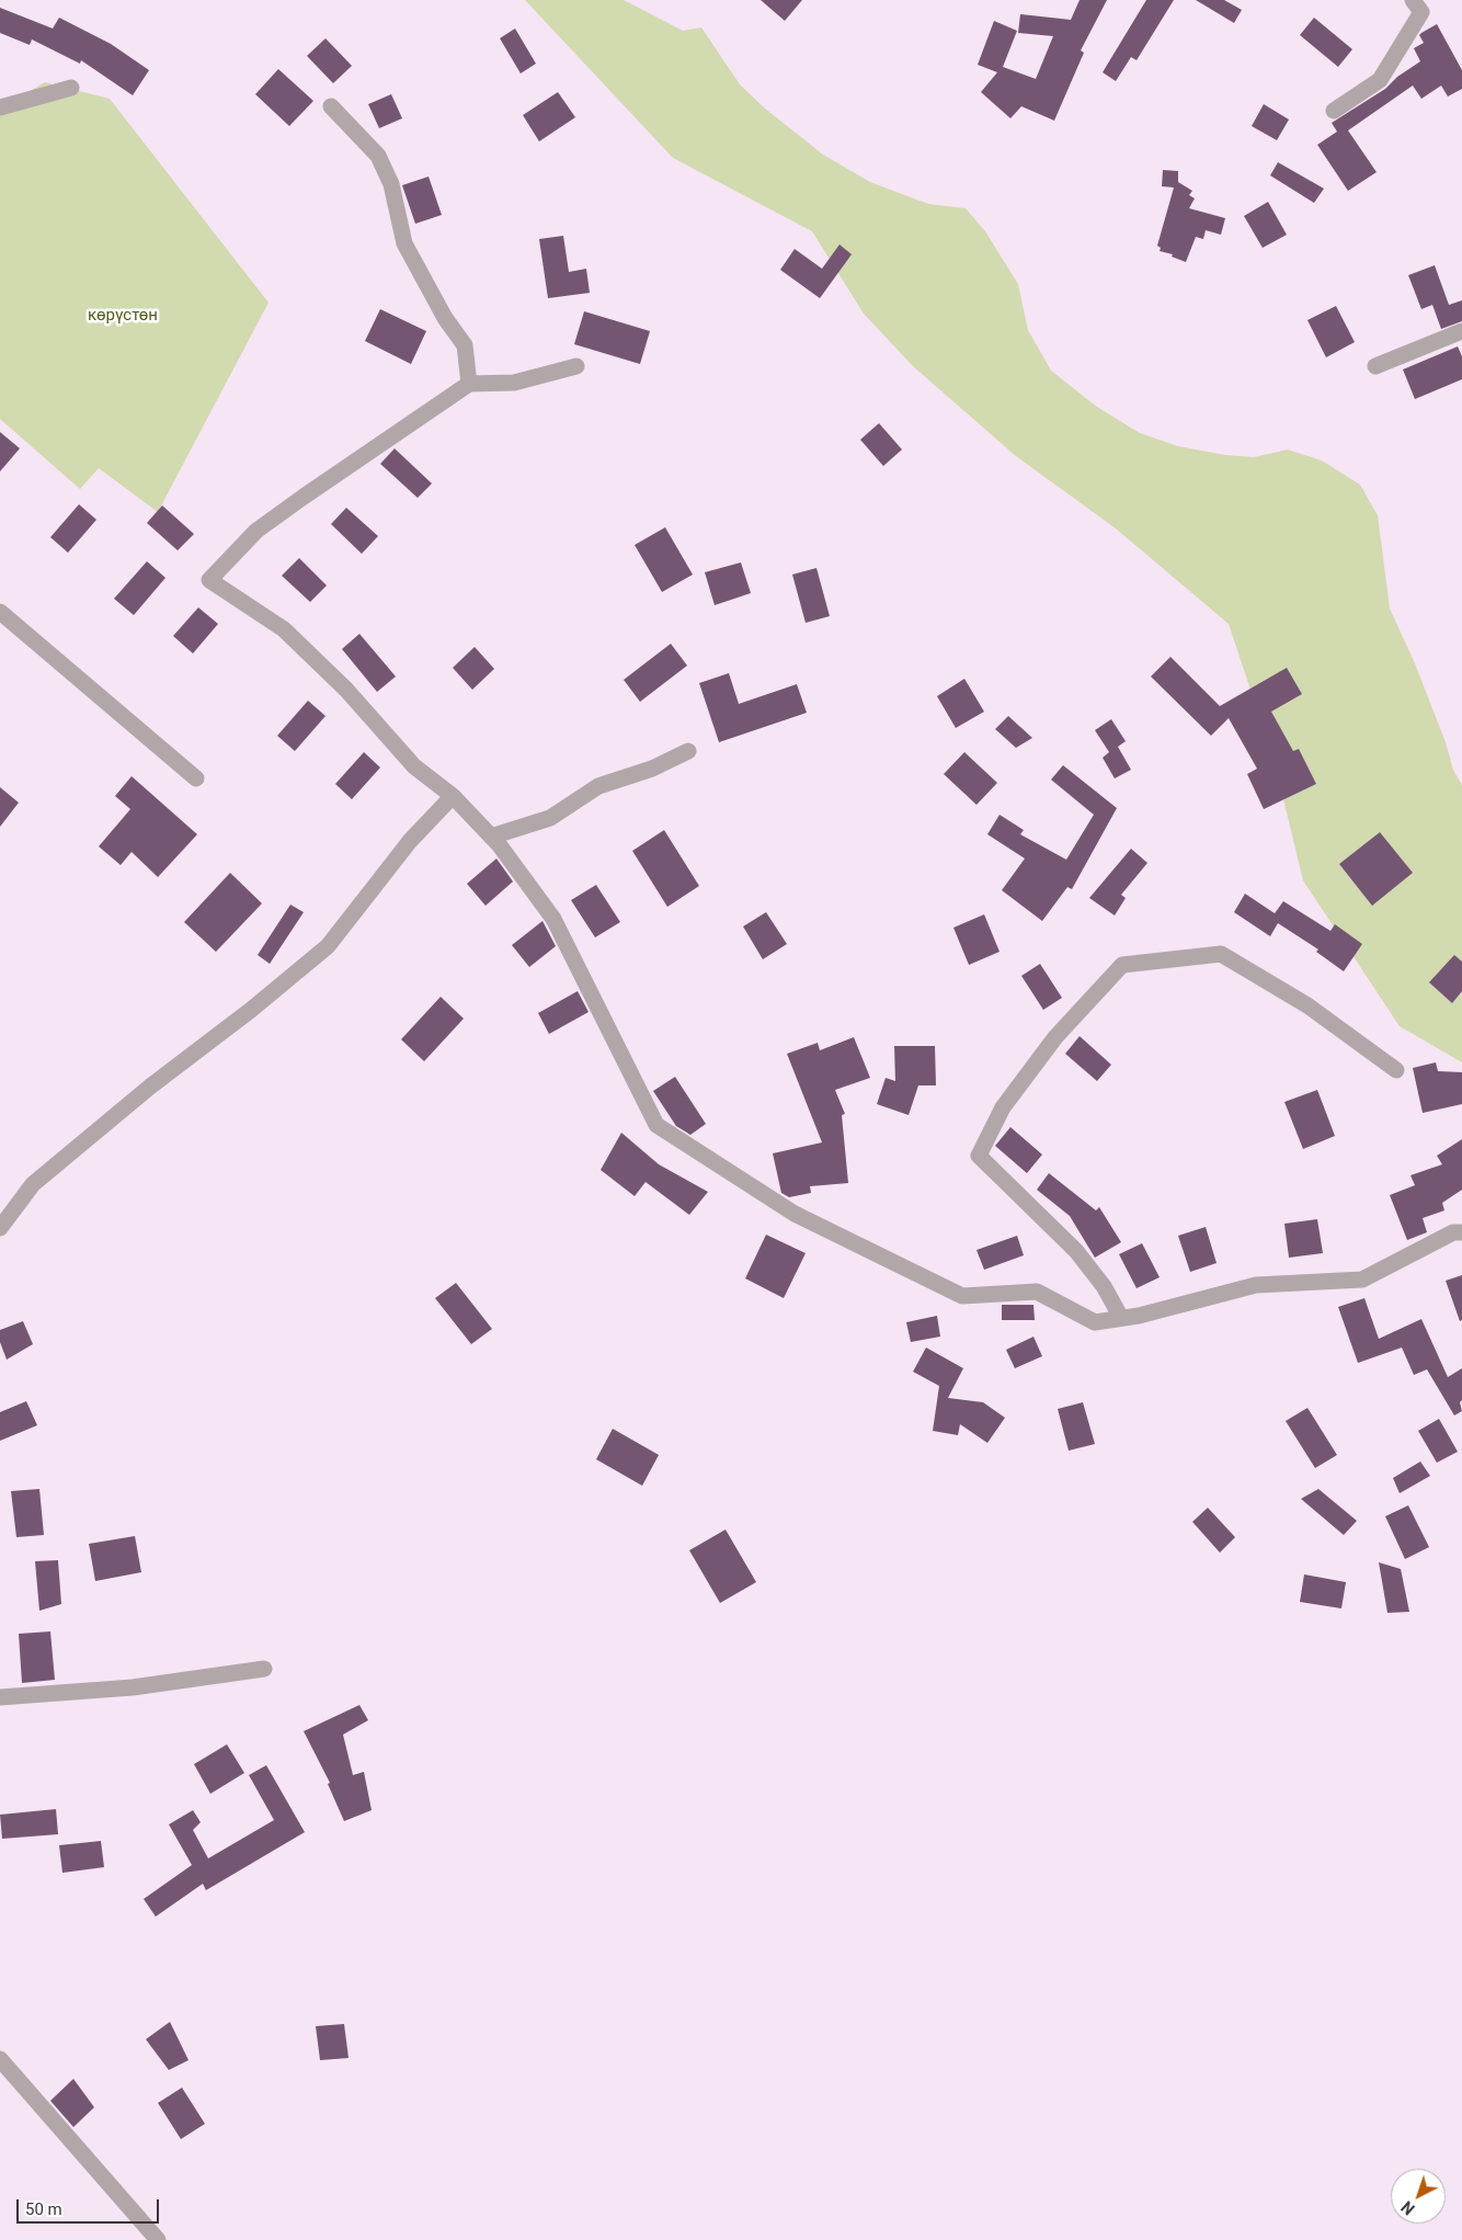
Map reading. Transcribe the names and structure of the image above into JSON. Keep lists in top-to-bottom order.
{
  "parks": ["көрүстөн"],
  "scale_bar": "50 m",
  "north": "bottom left"
}
